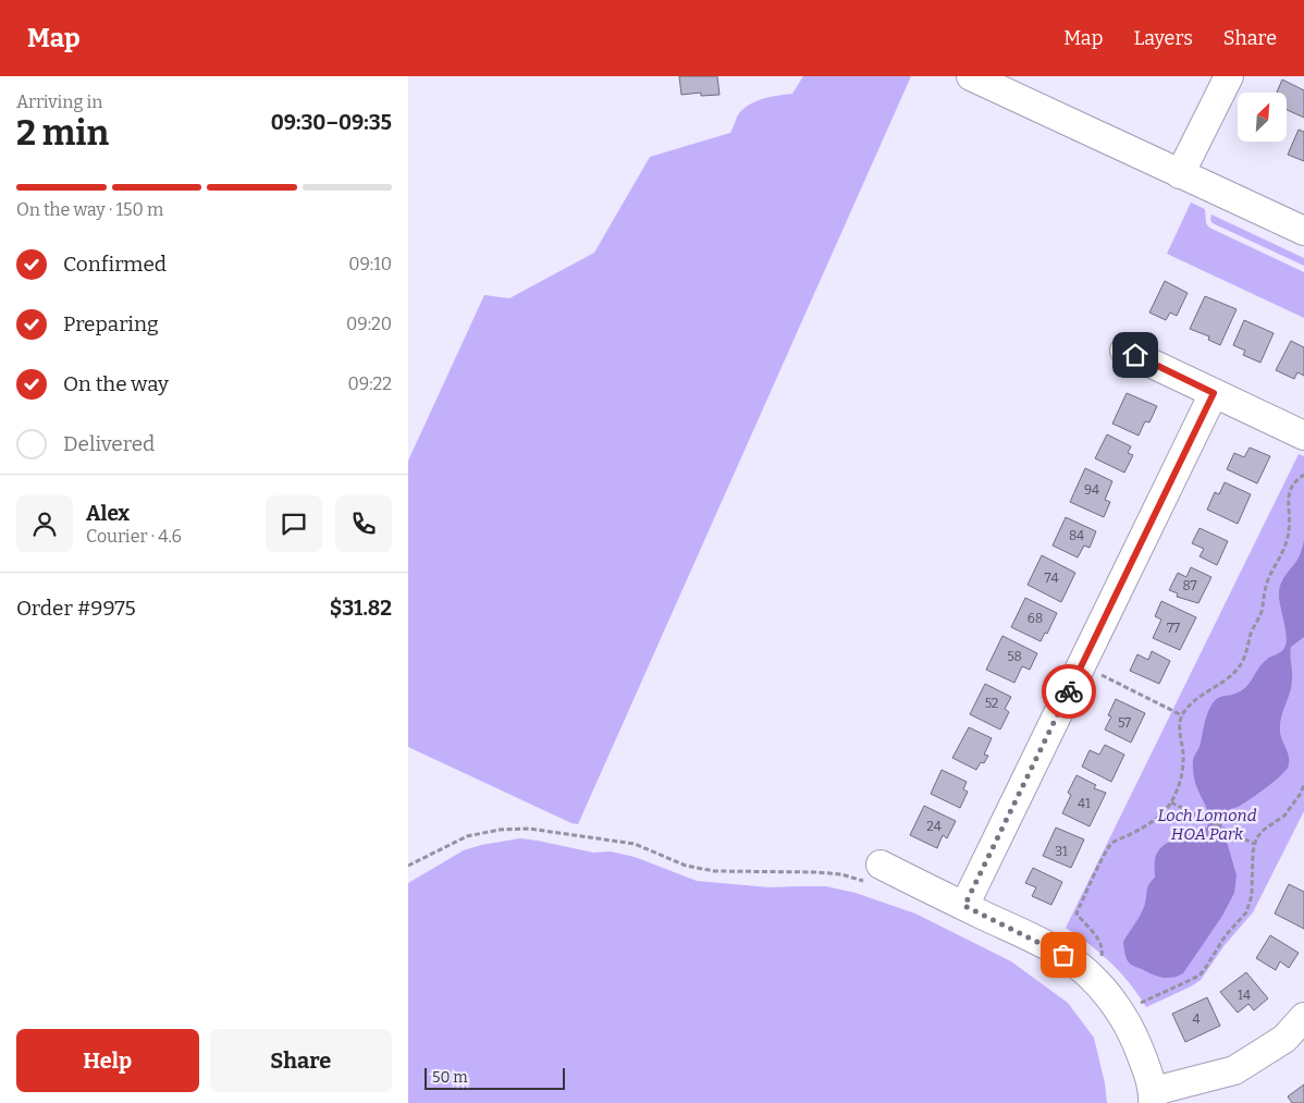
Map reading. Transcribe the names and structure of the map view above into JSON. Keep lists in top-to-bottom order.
{
  "parks": ["Loch Lomond HOA Park"],
  "house_numbers": [
    "94",
    "84",
    "74",
    "87",
    "68",
    "77",
    "58",
    "52",
    "57",
    "41",
    "24",
    "31",
    "14",
    "4"
  ],
  "scale_bar": "50 m",
  "north": "top right",
  "page": {
    "header": "Map",
    "nav": ["Map", "Layers", "Share"],
    "heading": ["2 min", "Arriving in", "09:30–09:35"],
    "panel": [
      "Alex",
      "Courier · 4.6",
      "Order #9975",
      "$31.82"
    ],
    "bar": "On the way · 150 m",
    "list": [
      ["Confirmed", "09:10"],
      ["Preparing", "09:20"],
      ["On the way", "09:22"],
      "Delivered"
    ],
    "buttons": ["Help", "Share"],
    "scale": "50 m"
  }
}
